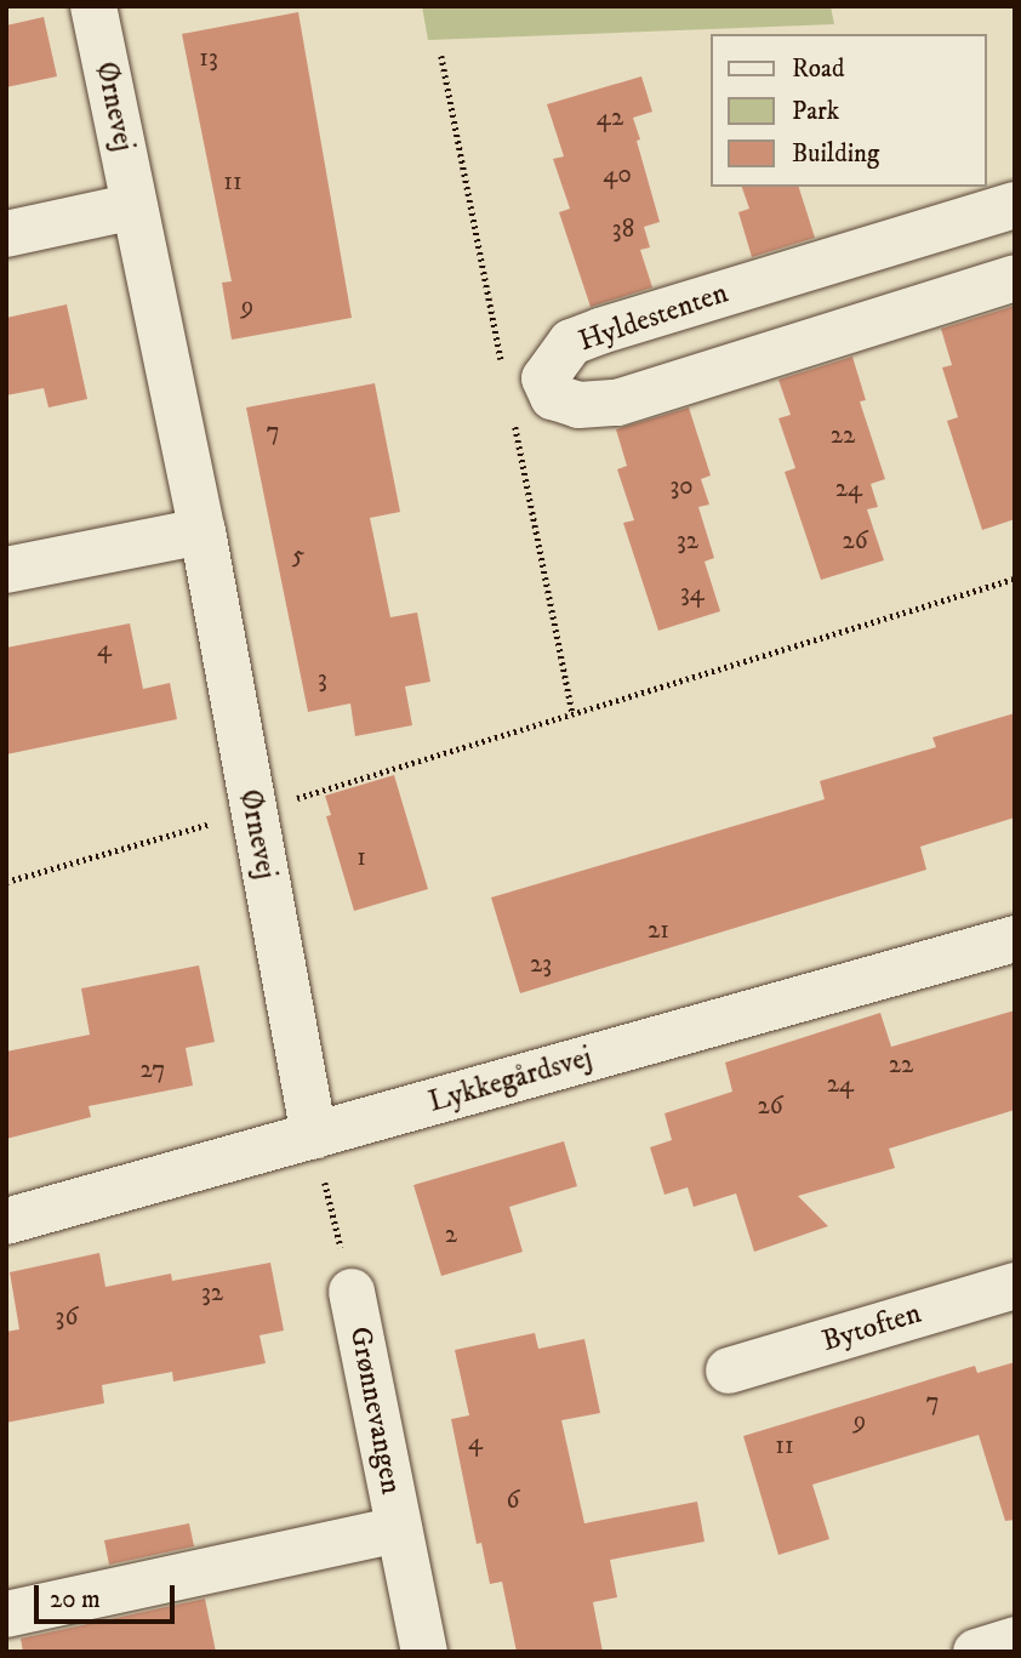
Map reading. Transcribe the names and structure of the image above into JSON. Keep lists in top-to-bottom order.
{
  "streets": {
    "street": [
      "Ørnevej",
      "Hyldestenten",
      "Lykkegårdsvej",
      "Bytoften",
      "Grønnevangen"
    ]
  },
  "crossings": [
    ["Ørnevej", "Lykkegårdsvej"]
  ],
  "house_numbers": [
    "13",
    "42",
    "40",
    "11",
    "38",
    "9",
    "7",
    "22",
    "30",
    "24",
    "32",
    "26",
    "5",
    "34",
    "4",
    "3",
    "1",
    "21",
    "23",
    "22",
    "27",
    "24",
    "26",
    "2",
    "32",
    "36",
    "7",
    "9",
    "4",
    "11",
    "6"
  ],
  "legend": ["Road", "Park", "Building"],
  "scale_bar": "20 m"
}
